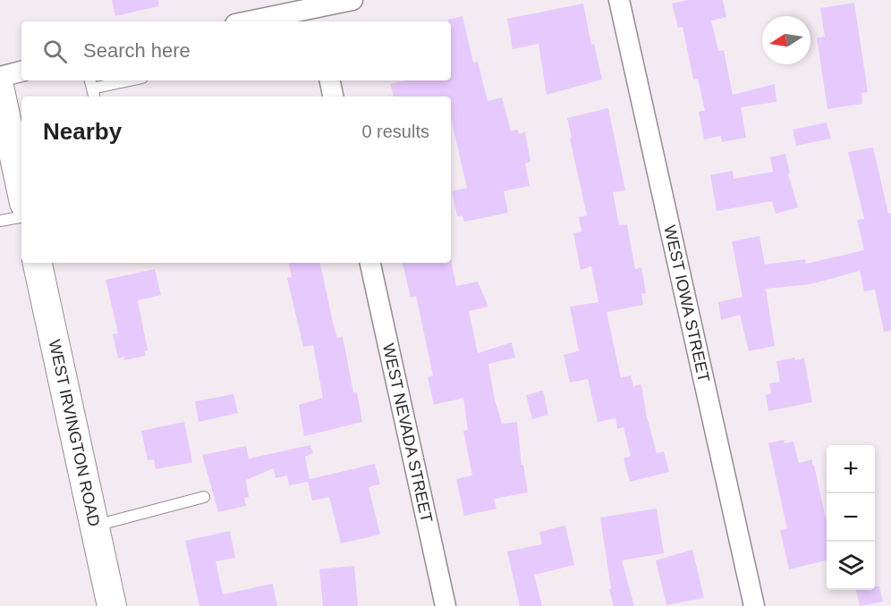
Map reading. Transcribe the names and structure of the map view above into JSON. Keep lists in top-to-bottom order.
{
  "streets": {
    "main road": ["WEST IRVINGTON ROAD"],
    "street": ["WEST IOWA STREET", "WEST NEVADA STREET"]
  },
  "north": "left",
  "page": {
    "search": "Search here",
    "heading": ["Nearby", "0 results"],
    "map_buttons": ["+", "−"]
  }
}
